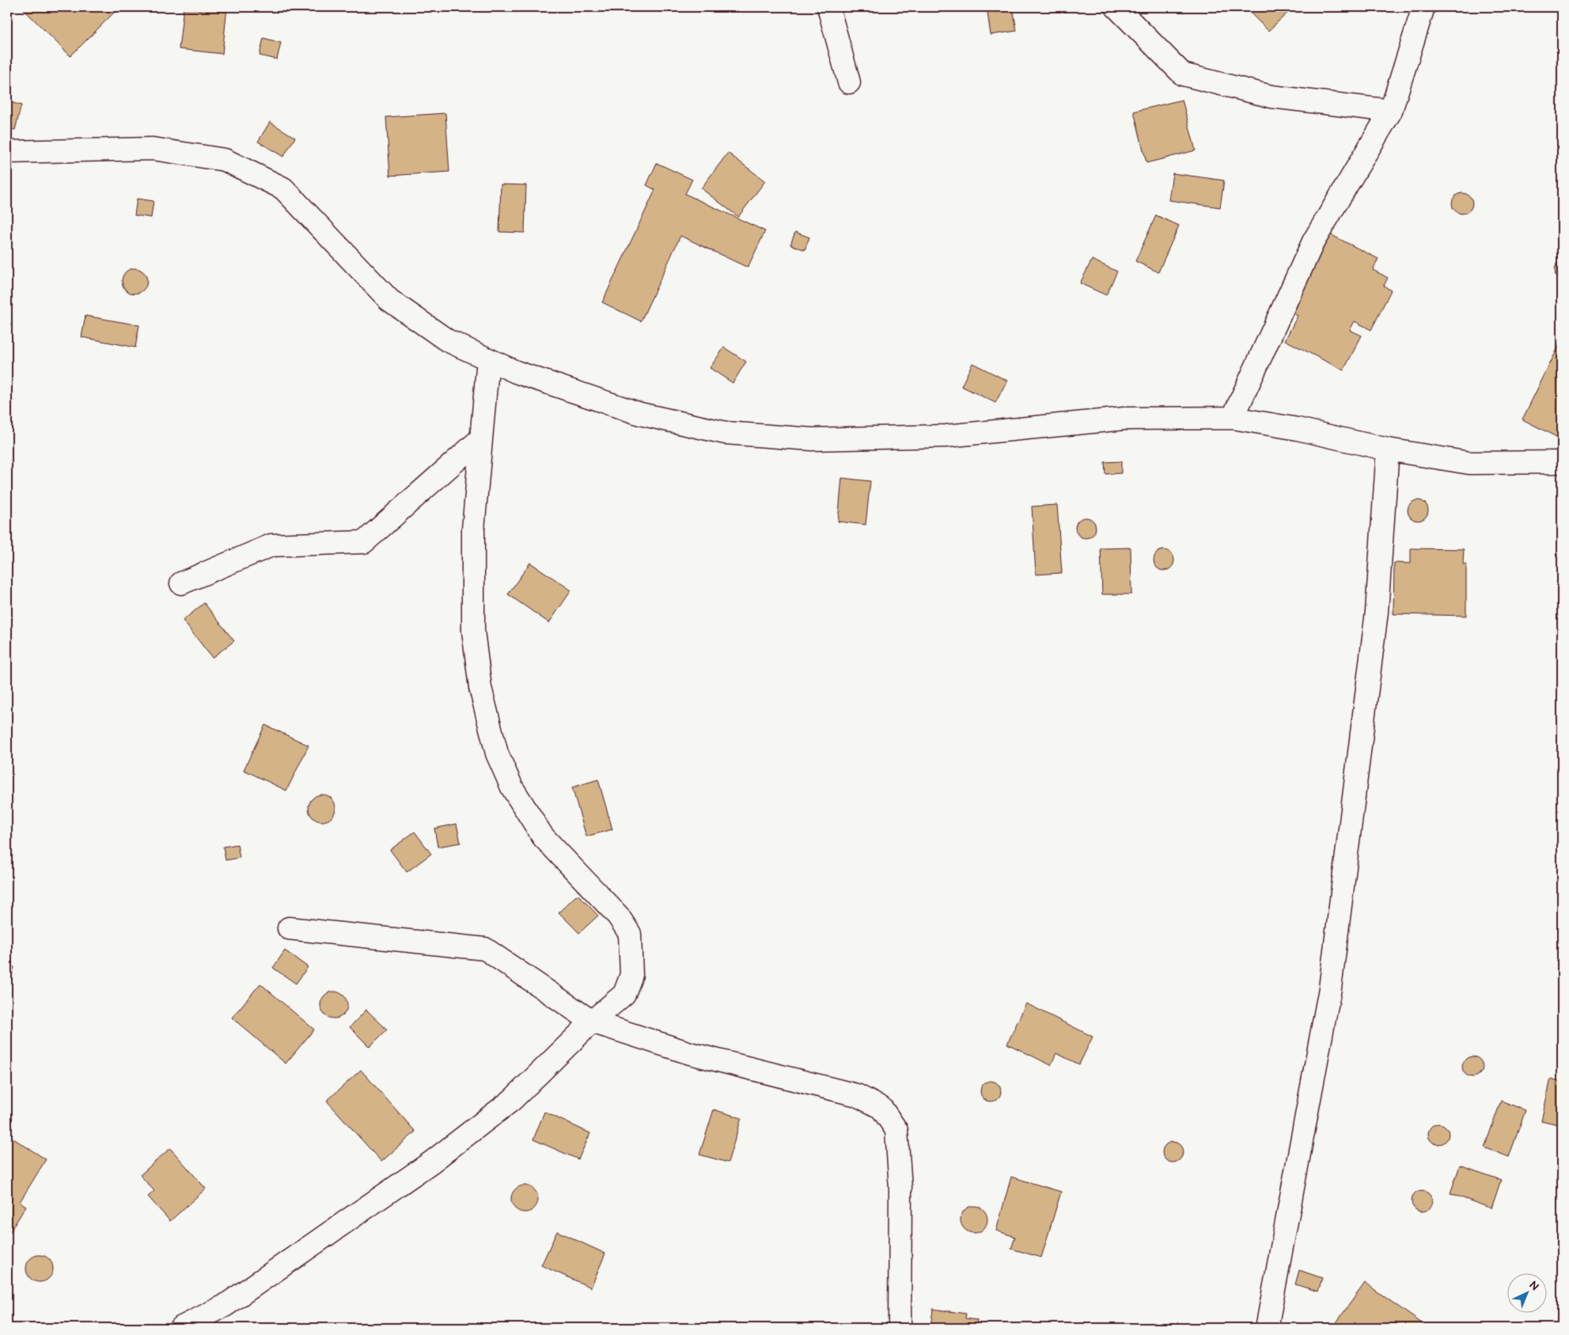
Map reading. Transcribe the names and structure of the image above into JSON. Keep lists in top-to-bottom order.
{
  "north": "top right"
}
